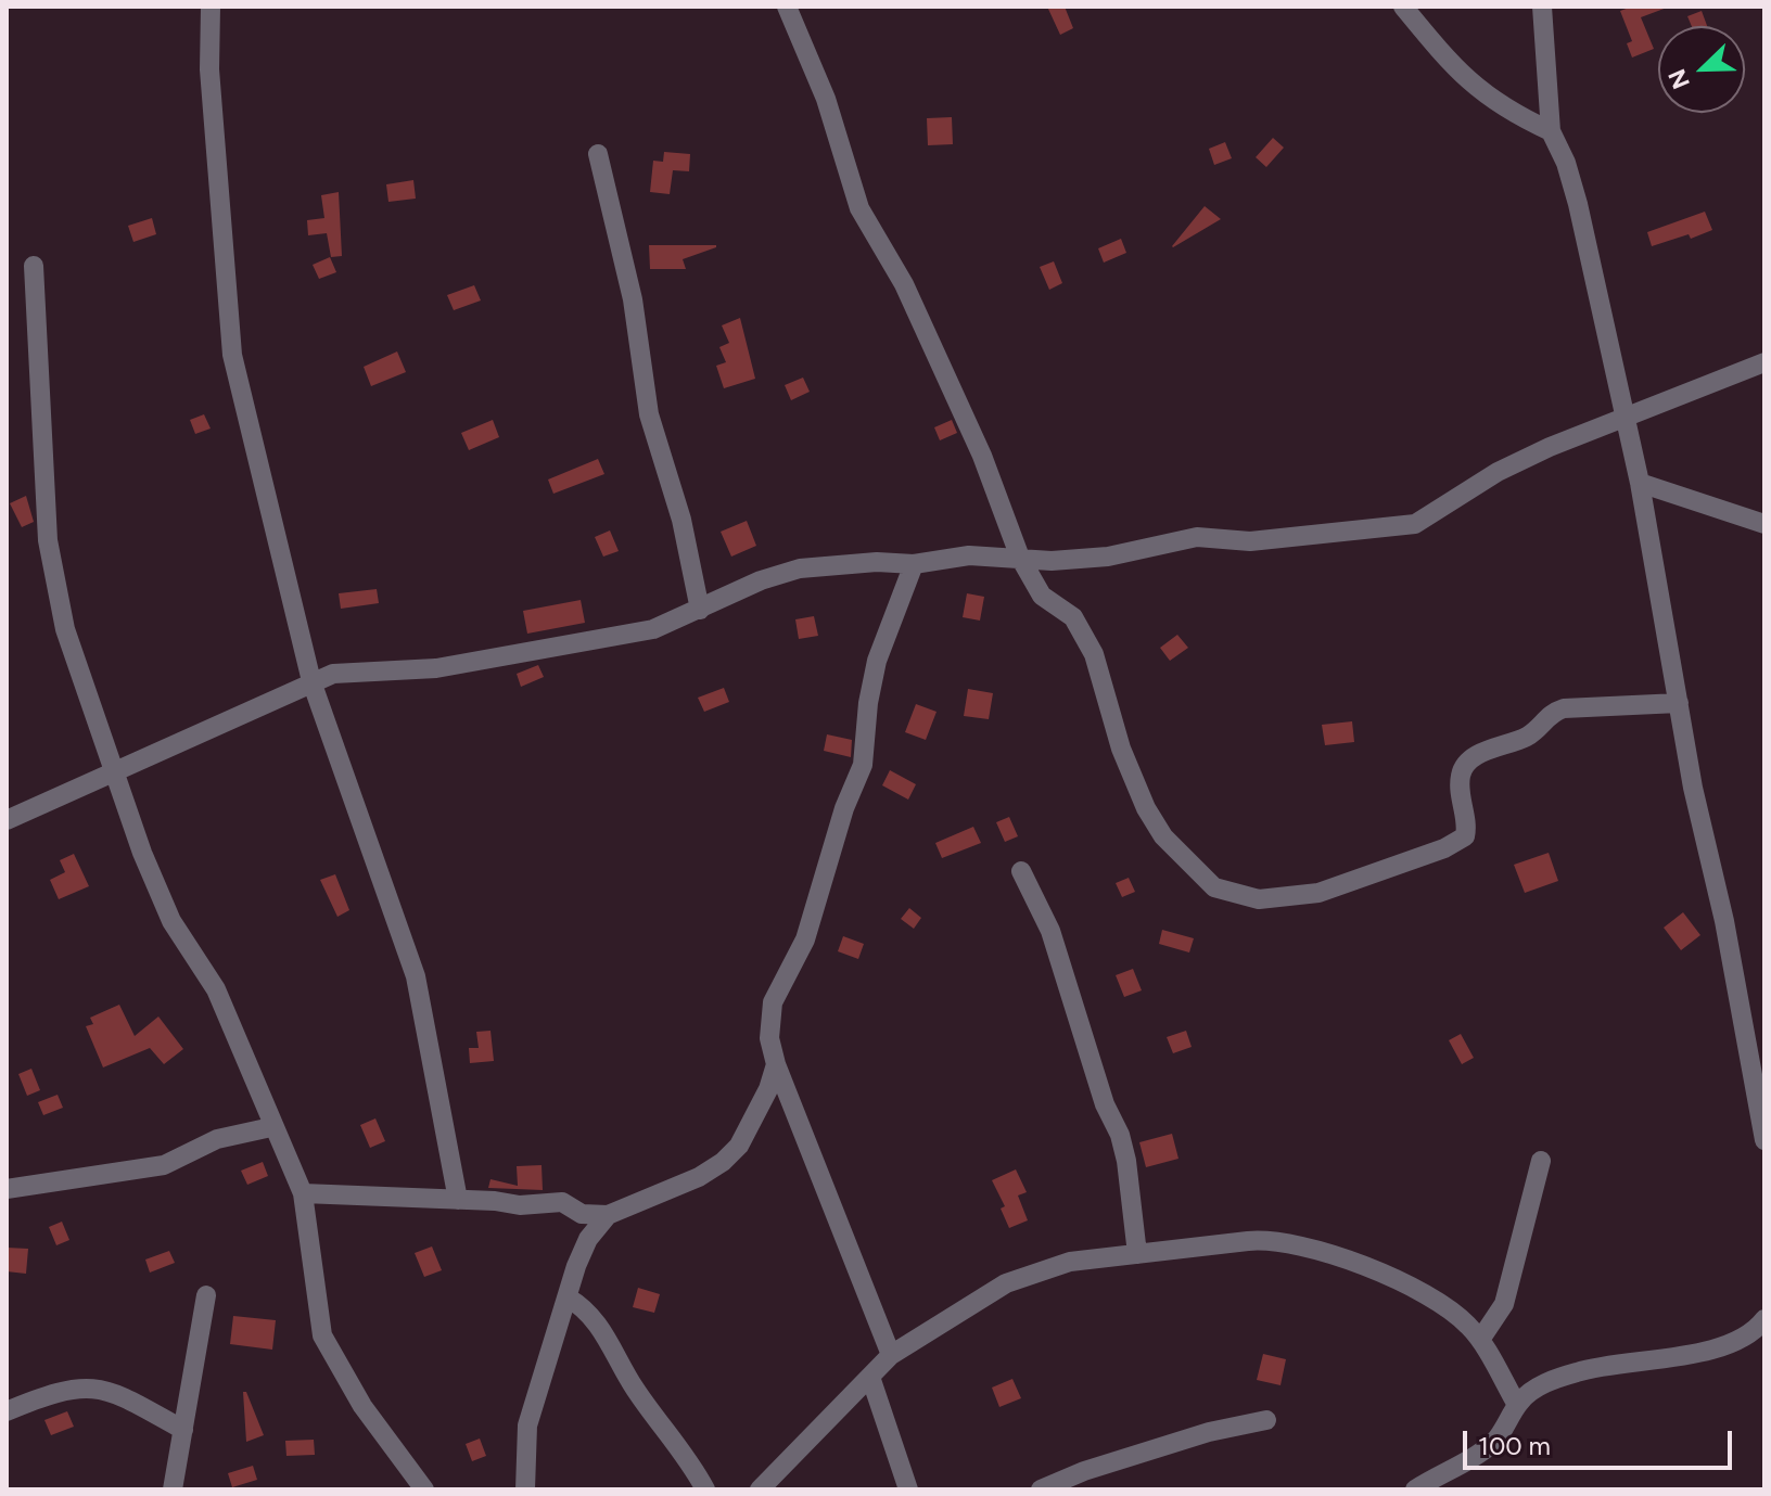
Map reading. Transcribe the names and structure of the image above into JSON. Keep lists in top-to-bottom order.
{
  "scale_bar": "100 m",
  "north": "bottom left"
}
